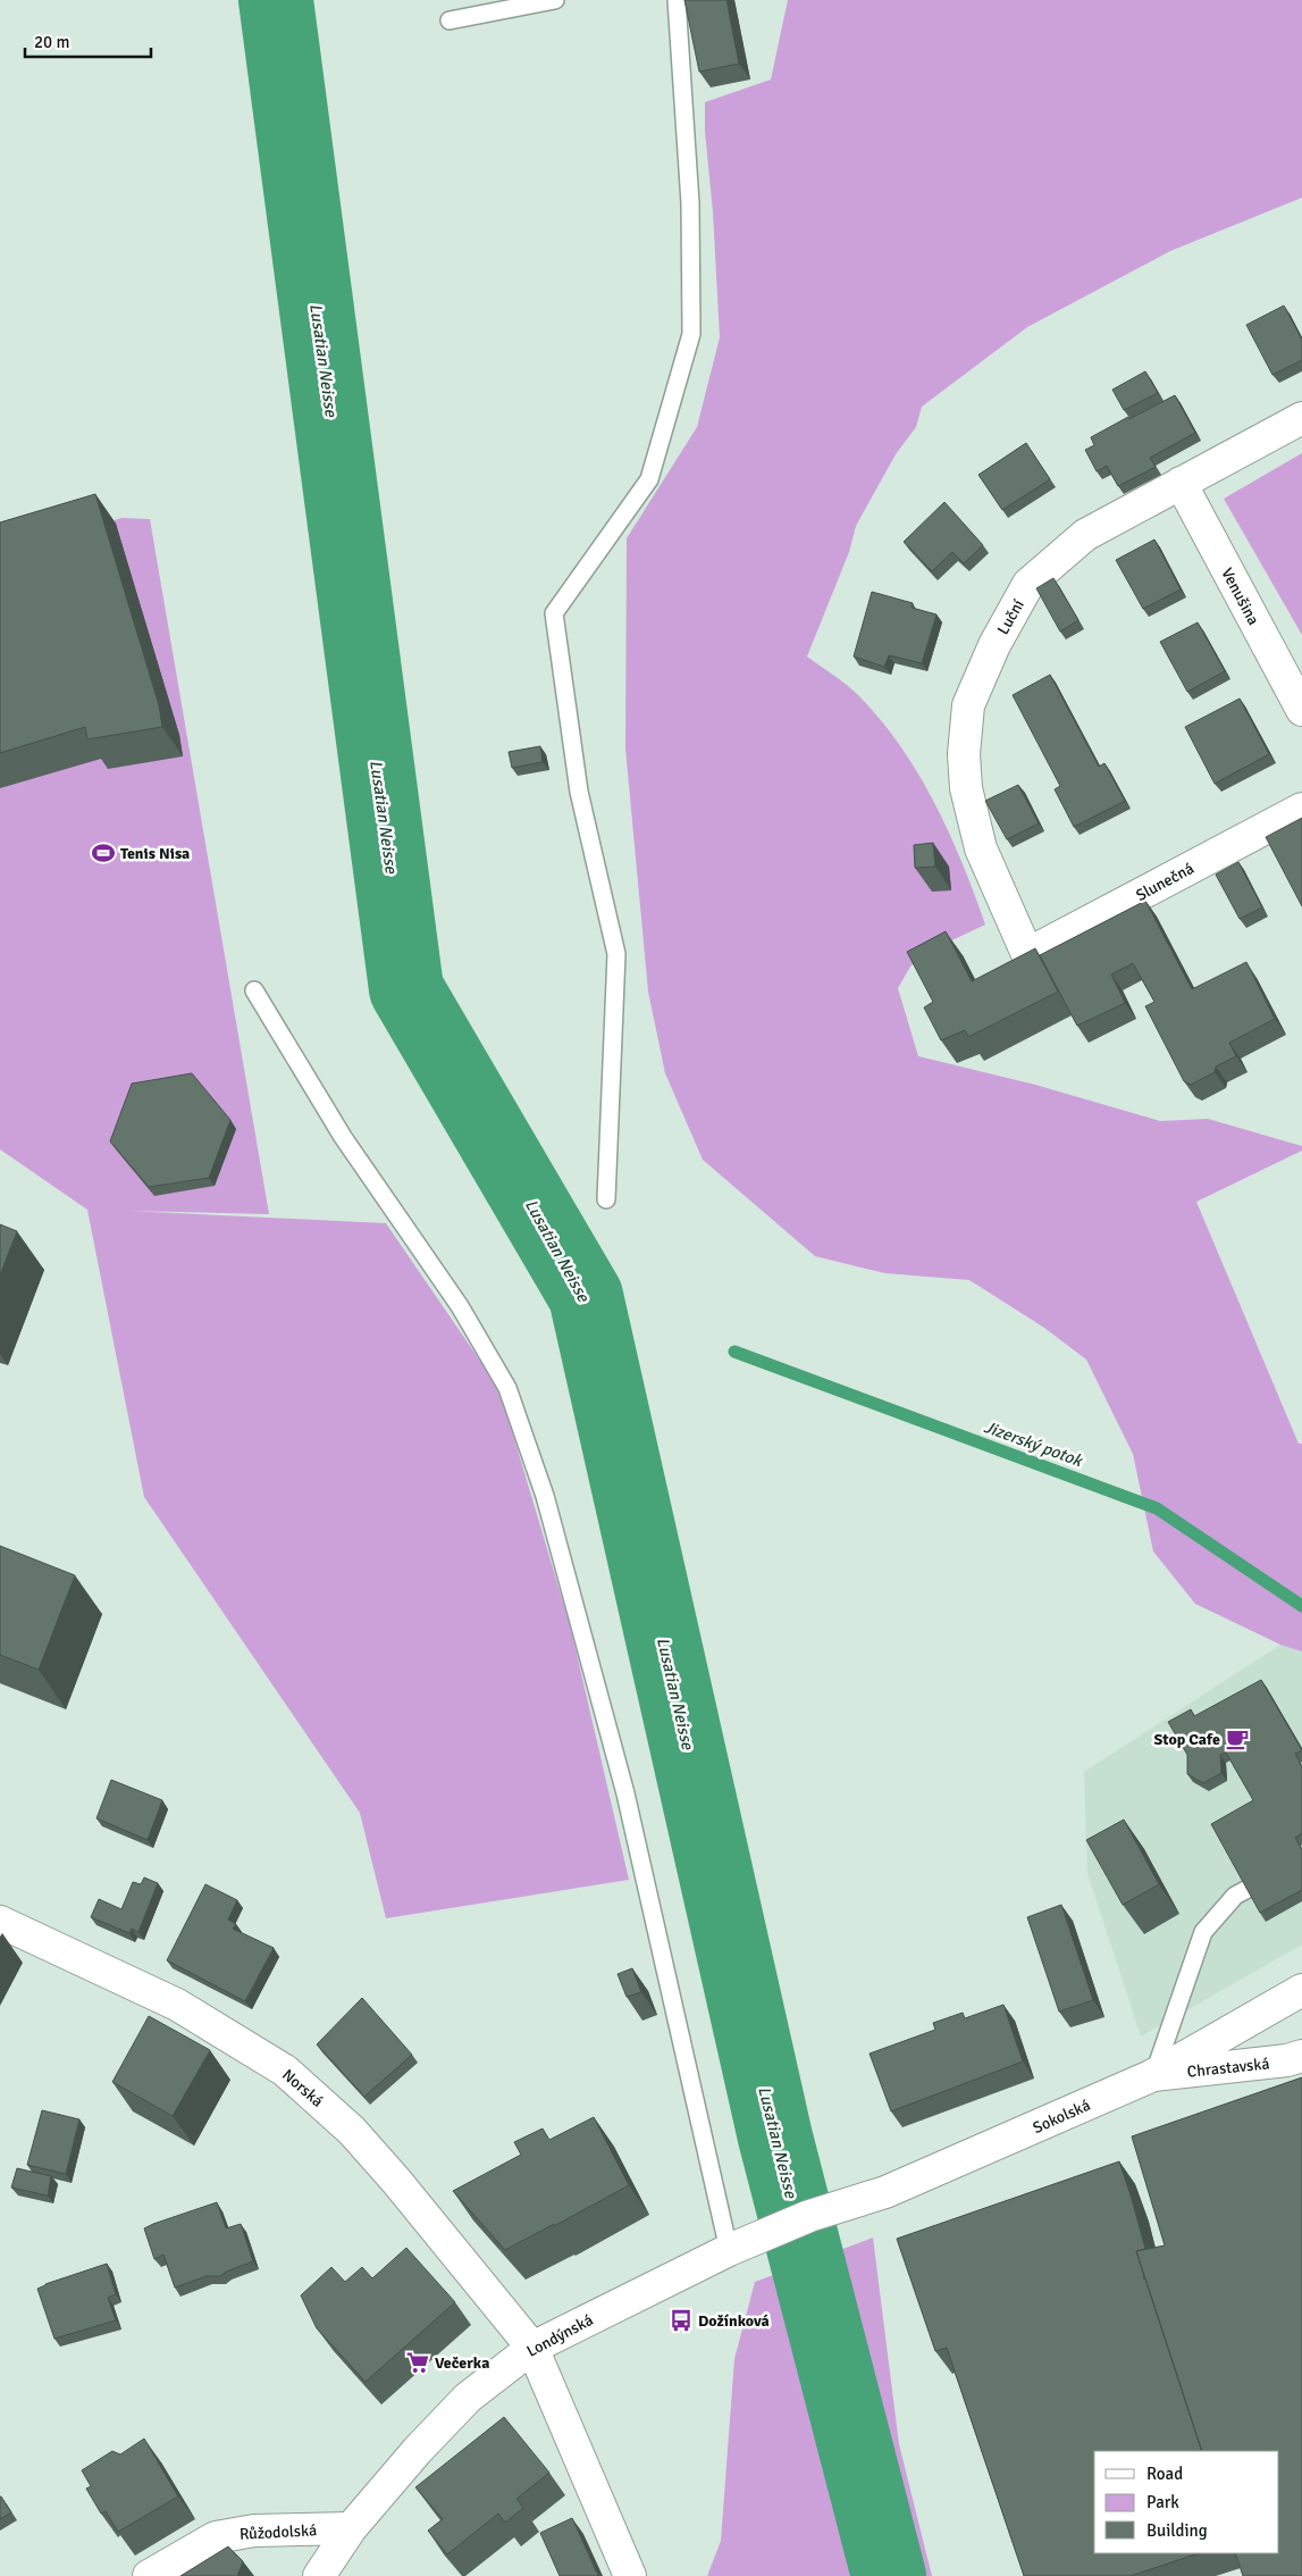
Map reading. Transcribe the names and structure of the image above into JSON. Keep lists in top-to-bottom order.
{
  "streets": {
    "street": [
      "Venušina",
      "Luční",
      "Slunečná",
      "Chrastavská",
      "Norská",
      "Sokolská",
      "Londýnská",
      "Růžodolská"
    ]
  },
  "crossings": [
    ["Venušina", "Luční"],
    ["Luční", "Slunečná"],
    ["Chrastavská", "Sokolská"],
    ["Norská", "Londýnská"],
    ["Sokolská", "Londýnská"],
    ["Londýnská", "Růžodolská"]
  ],
  "water": ["Lusatian Neisse", "Jizerský potok"],
  "places": {
    "sports": ["Tenis Nisa"],
    "cafe": ["Stop Cafe"],
    "bus stop": ["Dožínková"],
    "supermarket": ["Večerka"]
  },
  "legend": ["Road", "Park", "Building"],
  "scale_bar": "20 m"
}
